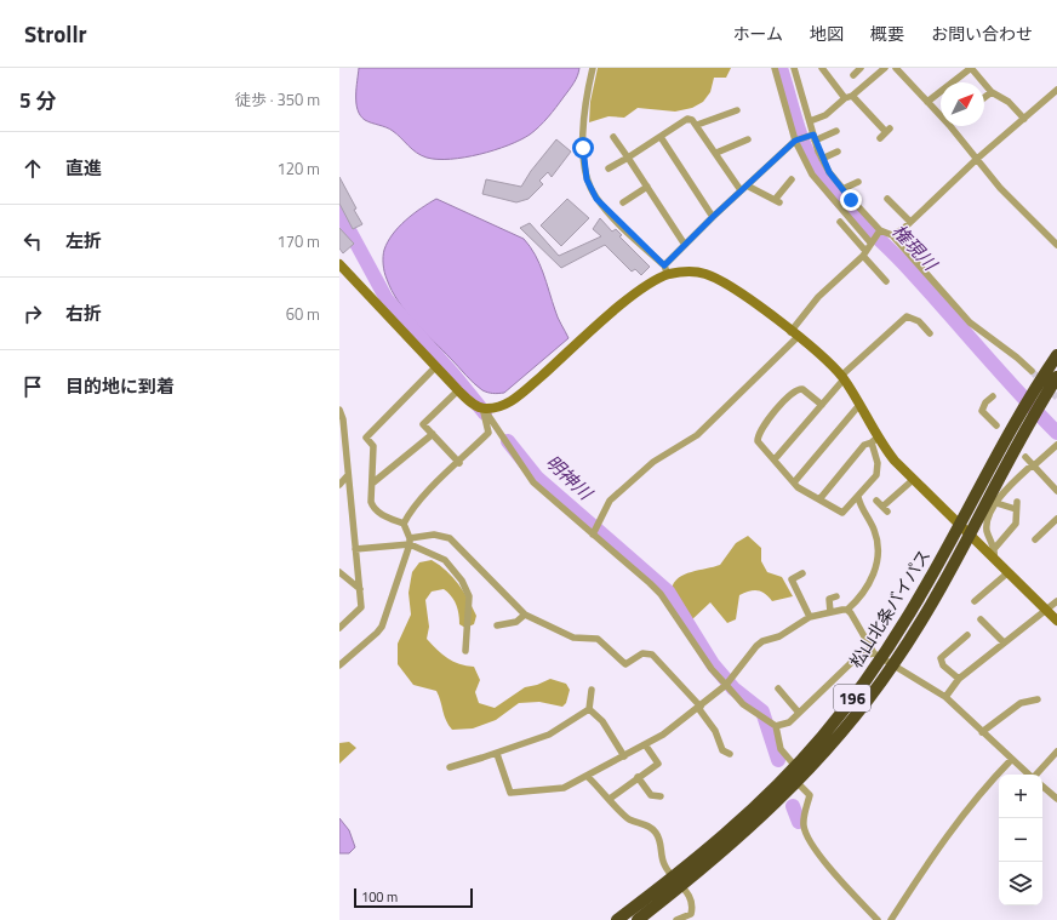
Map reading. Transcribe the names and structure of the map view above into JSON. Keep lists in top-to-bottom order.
{
  "streets": {
    "highway": ["松山北条バイパス", "196"]
  },
  "water": ["権現川", "明神川"],
  "scale_bar": "100 m",
  "north": "top right",
  "page": {
    "header": "Strollr",
    "nav": [
      "ホーム",
      "地図",
      "概要",
      "お問い合わせ"
    ],
    "heading": ["5 分", "徒歩 · 350 m"],
    "list": [
      ["直進", "120 m"],
      ["左折", "170 m"],
      ["右折", "60 m"],
      "目的地に到着"
    ],
    "map_buttons": ["+", "−"],
    "scale": "100 m"
  }
}
